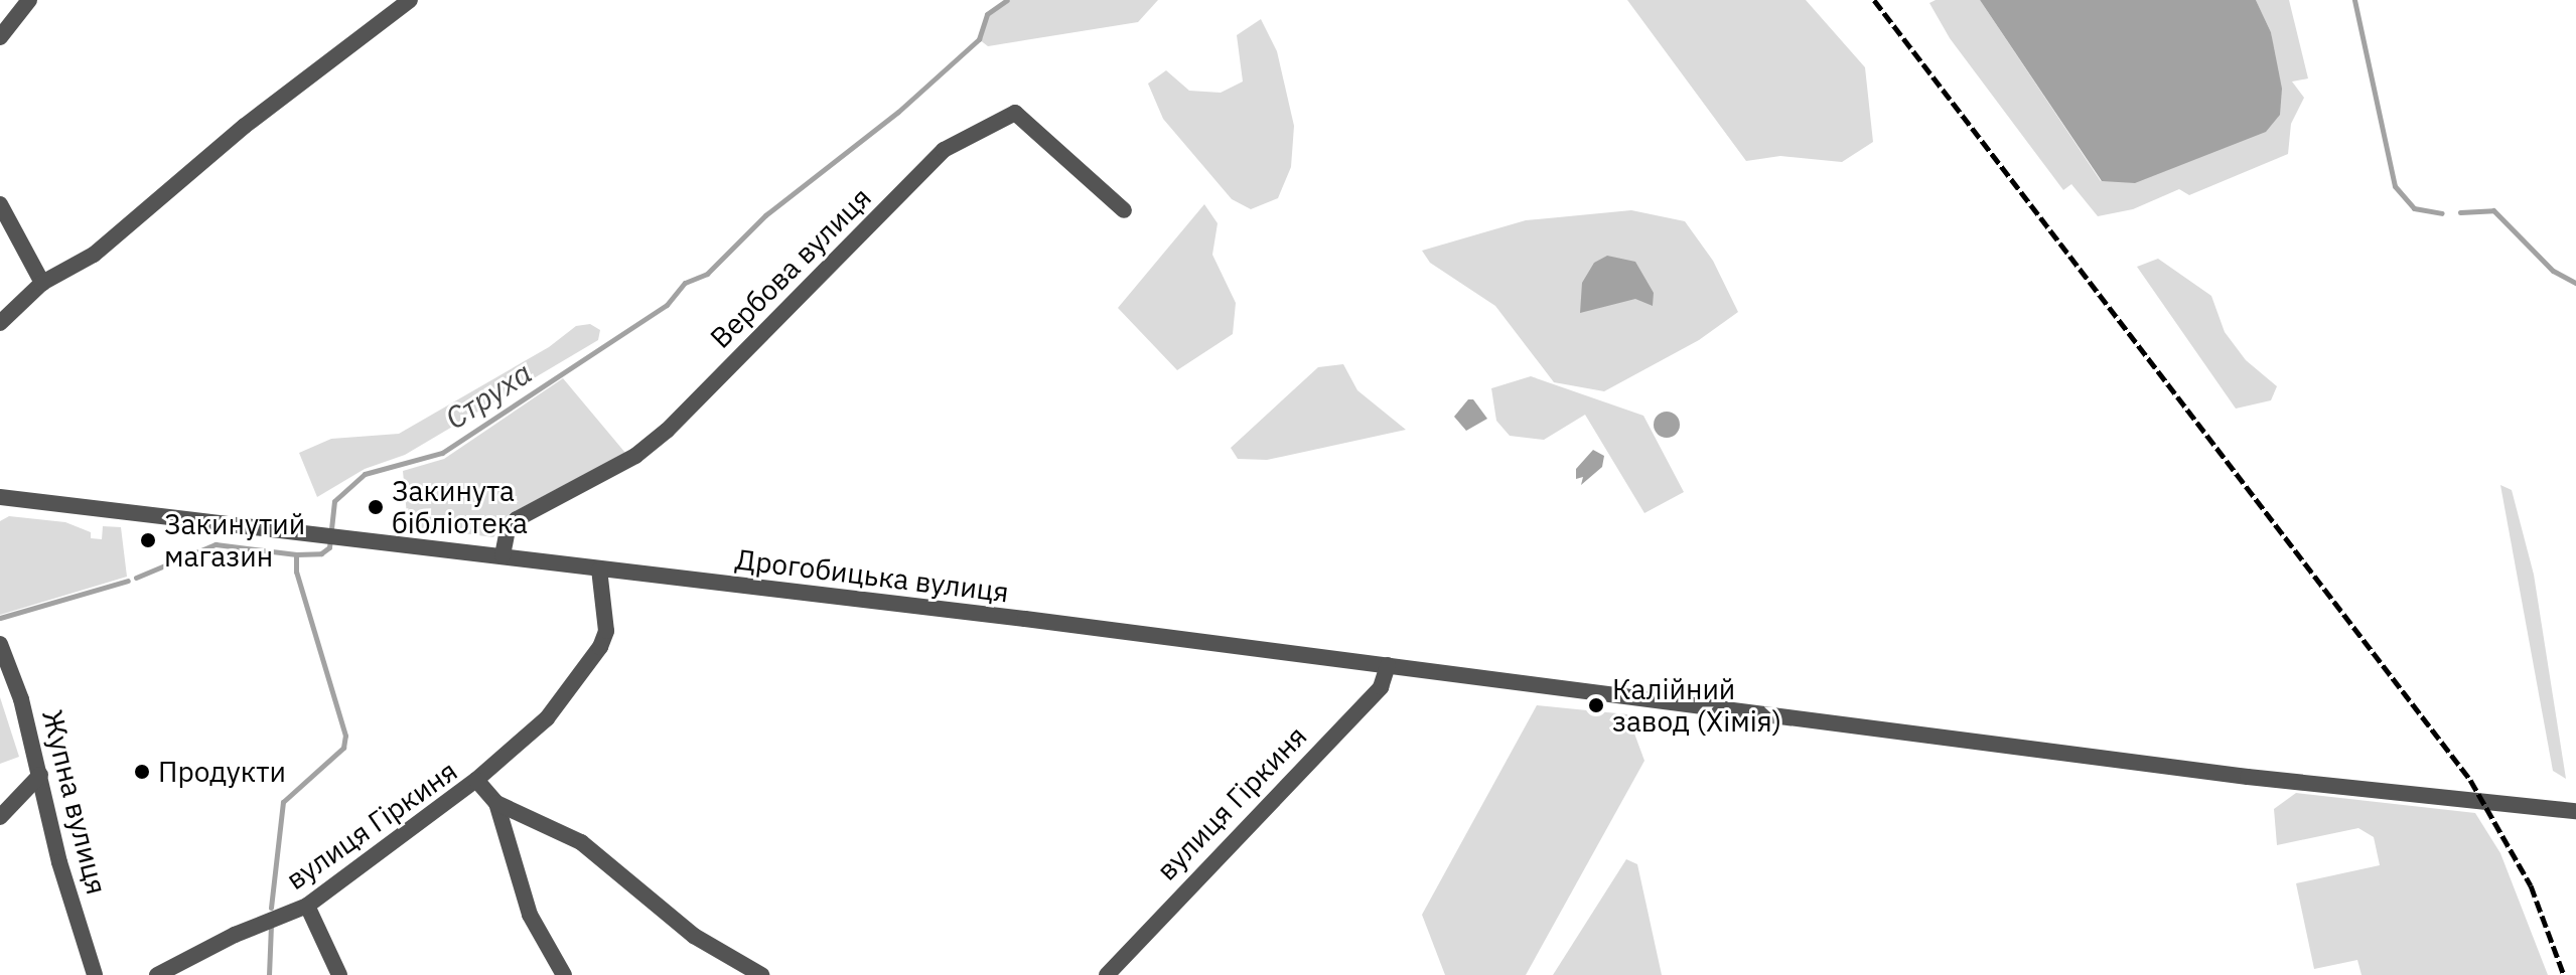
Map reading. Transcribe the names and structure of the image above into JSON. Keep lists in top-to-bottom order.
{
  "streets": {
    "street": [
      "Вербова вулиця",
      "Дрогобицька вулиця",
      "Жупна вулиця",
      "вулиця Гіркиня"
    ]
  },
  "crossings": [
    ["Вербова вулиця", "Дрогобицька вулиця"],
    ["Дрогобицька вулиця", "вулиця Гіркиня"]
  ],
  "water": ["Струха"],
  "places": [
    "Закинута бібліотека",
    "Закинутий магазин",
    "Калійний завод (Хімія)",
    "Продукти"
  ]
}
